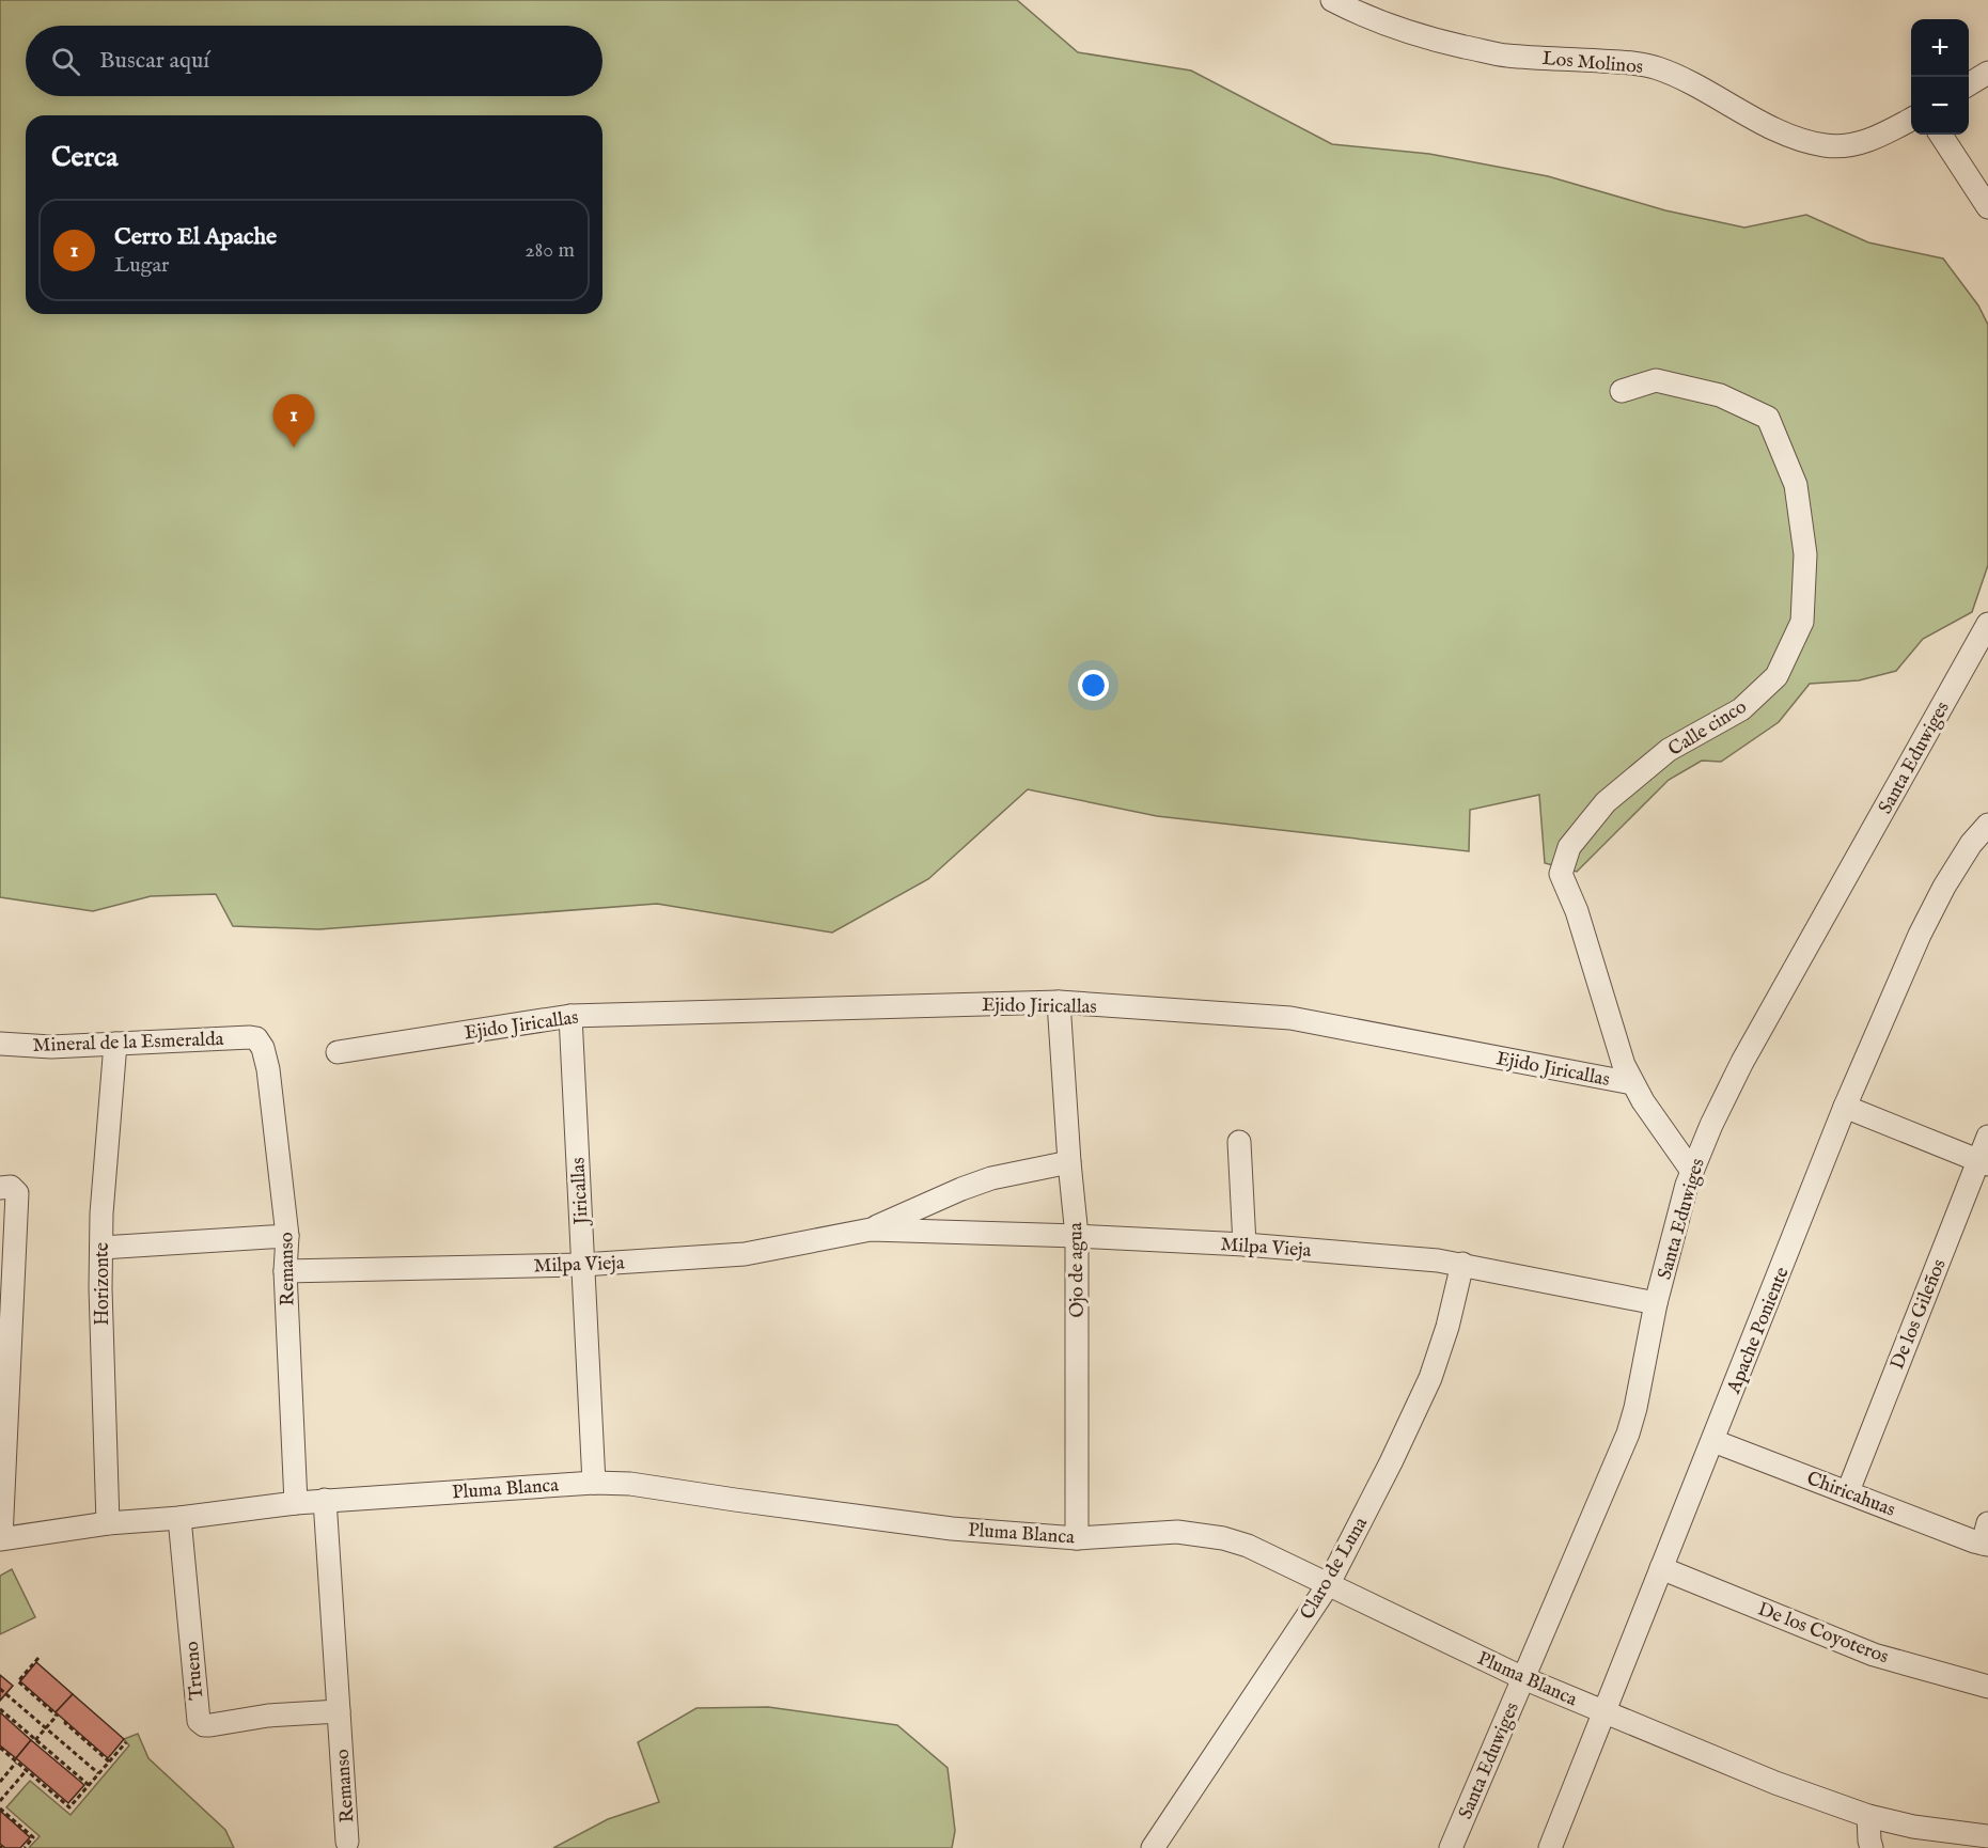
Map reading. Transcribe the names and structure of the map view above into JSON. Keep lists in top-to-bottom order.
{
  "streets": {
    "street": [
      "Los Molinos",
      "Calle cinco",
      "Santa Eduwiges",
      "Ejido Jiricallas",
      "Mineral de la Esmeralda",
      "Jiricallas",
      "Milpa Vieja",
      "Remanso",
      "Ojo de agua",
      "Horizonte",
      "De los Gileños",
      "Apache Poniente",
      "Pluma Blanca",
      "Chiricahuas",
      "Claro de Luna",
      "De los Coyoteros",
      "Trueno"
    ]
  },
  "crossings": [
    ["Calle cinco", "Ejido Jiricallas"],
    ["Santa Eduwiges", "Ejido Jiricallas"],
    ["Santa Eduwiges", "Milpa Vieja"],
    ["Santa Eduwiges", "Pluma Blanca"],
    ["Ejido Jiricallas", "Jiricallas"],
    ["Ejido Jiricallas", "Ojo de agua"],
    ["Mineral de la Esmeralda", "Remanso"],
    ["Mineral de la Esmeralda", "Horizonte"],
    ["Jiricallas", "Milpa Vieja"],
    ["Jiricallas", "Pluma Blanca"],
    ["Milpa Vieja", "Remanso"],
    ["Milpa Vieja", "Ojo de agua"],
    ["Milpa Vieja", "Claro de Luna"],
    ["Remanso", "Pluma Blanca"],
    ["Remanso", "Trueno"],
    ["Ojo de agua", "Pluma Blanca"],
    ["Horizonte", "Pluma Blanca"],
    ["De los Gileños", "Chiricahuas"],
    ["Apache Poniente", "Pluma Blanca"],
    ["Apache Poniente", "Chiricahuas"],
    ["Apache Poniente", "De los Coyoteros"],
    ["Pluma Blanca", "Claro de Luna"],
    ["Pluma Blanca", "Trueno"]
  ],
  "page": {
    "map_buttons": ["+", "−"],
    "search": "Buscar aquí",
    "heading": "Cerca",
    "list": [
      {
        "mark": "1",
        "name": "Cerro El Apache",
        "note": "Lugar",
        "value": "280 m"
      }
    ],
    "pins": "1"
  }
}
